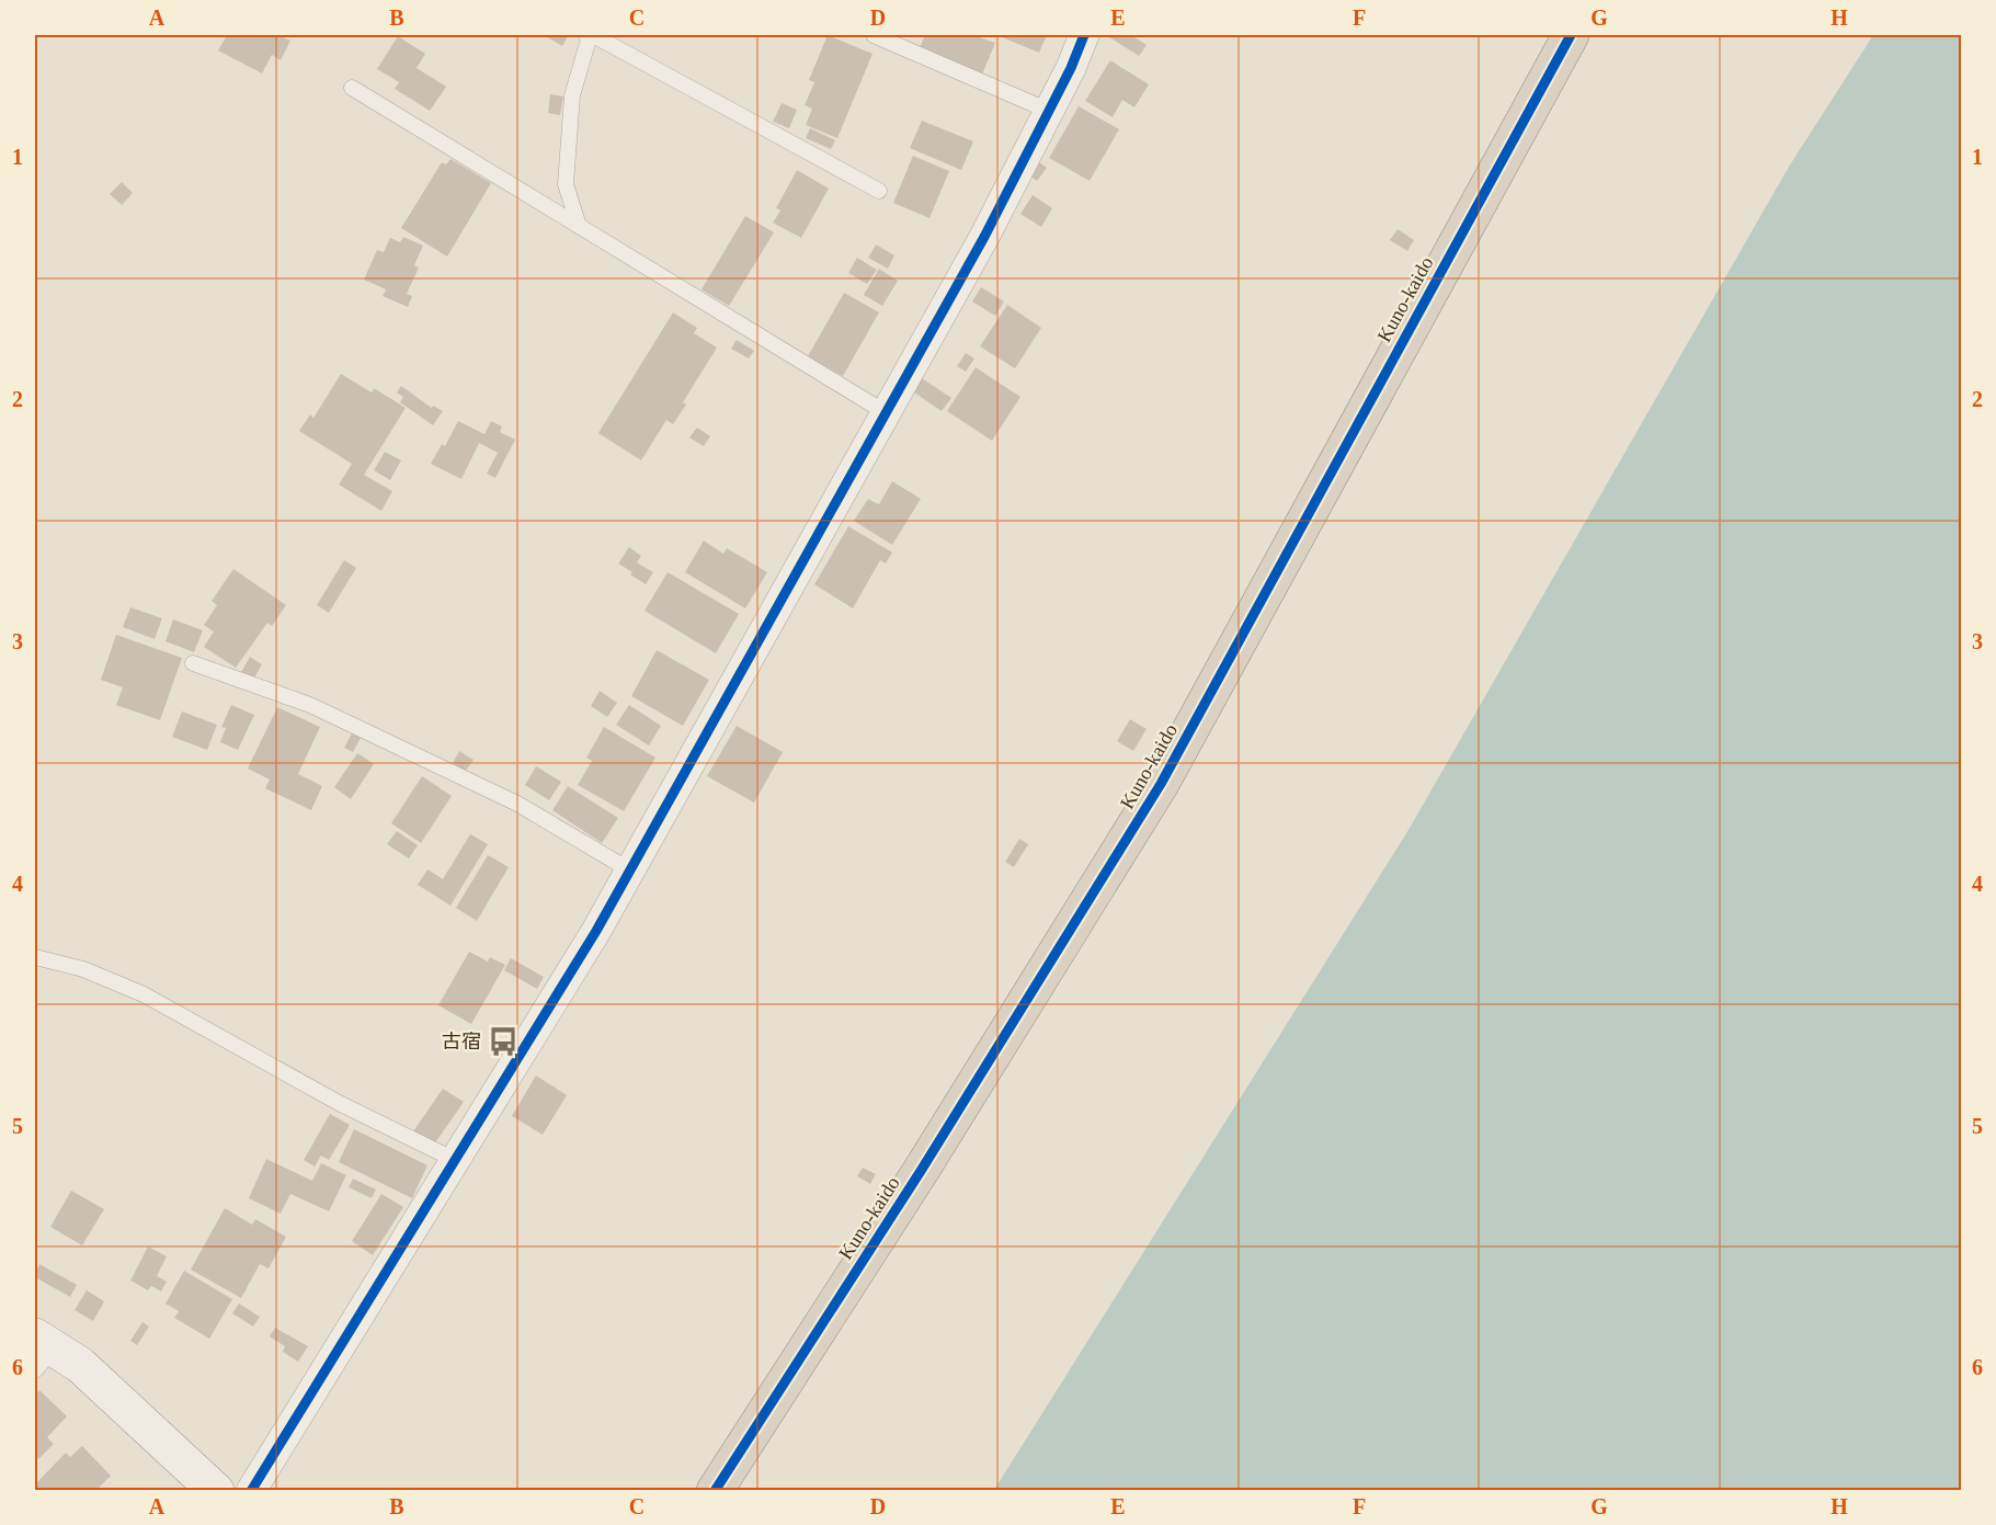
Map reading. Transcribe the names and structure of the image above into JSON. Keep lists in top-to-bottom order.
{
  "streets": {
    "highway": ["Kuno-kaido"]
  },
  "places": {
    "bus stop": ["古宿"]
  },
  "grid": {
    "columns": [
      "A",
      "B",
      "C",
      "D",
      "E",
      "F",
      "G",
      "H"
    ],
    "rows": [
      "1",
      "2",
      "3",
      "4",
      "5",
      "6"
    ]
  }
}
